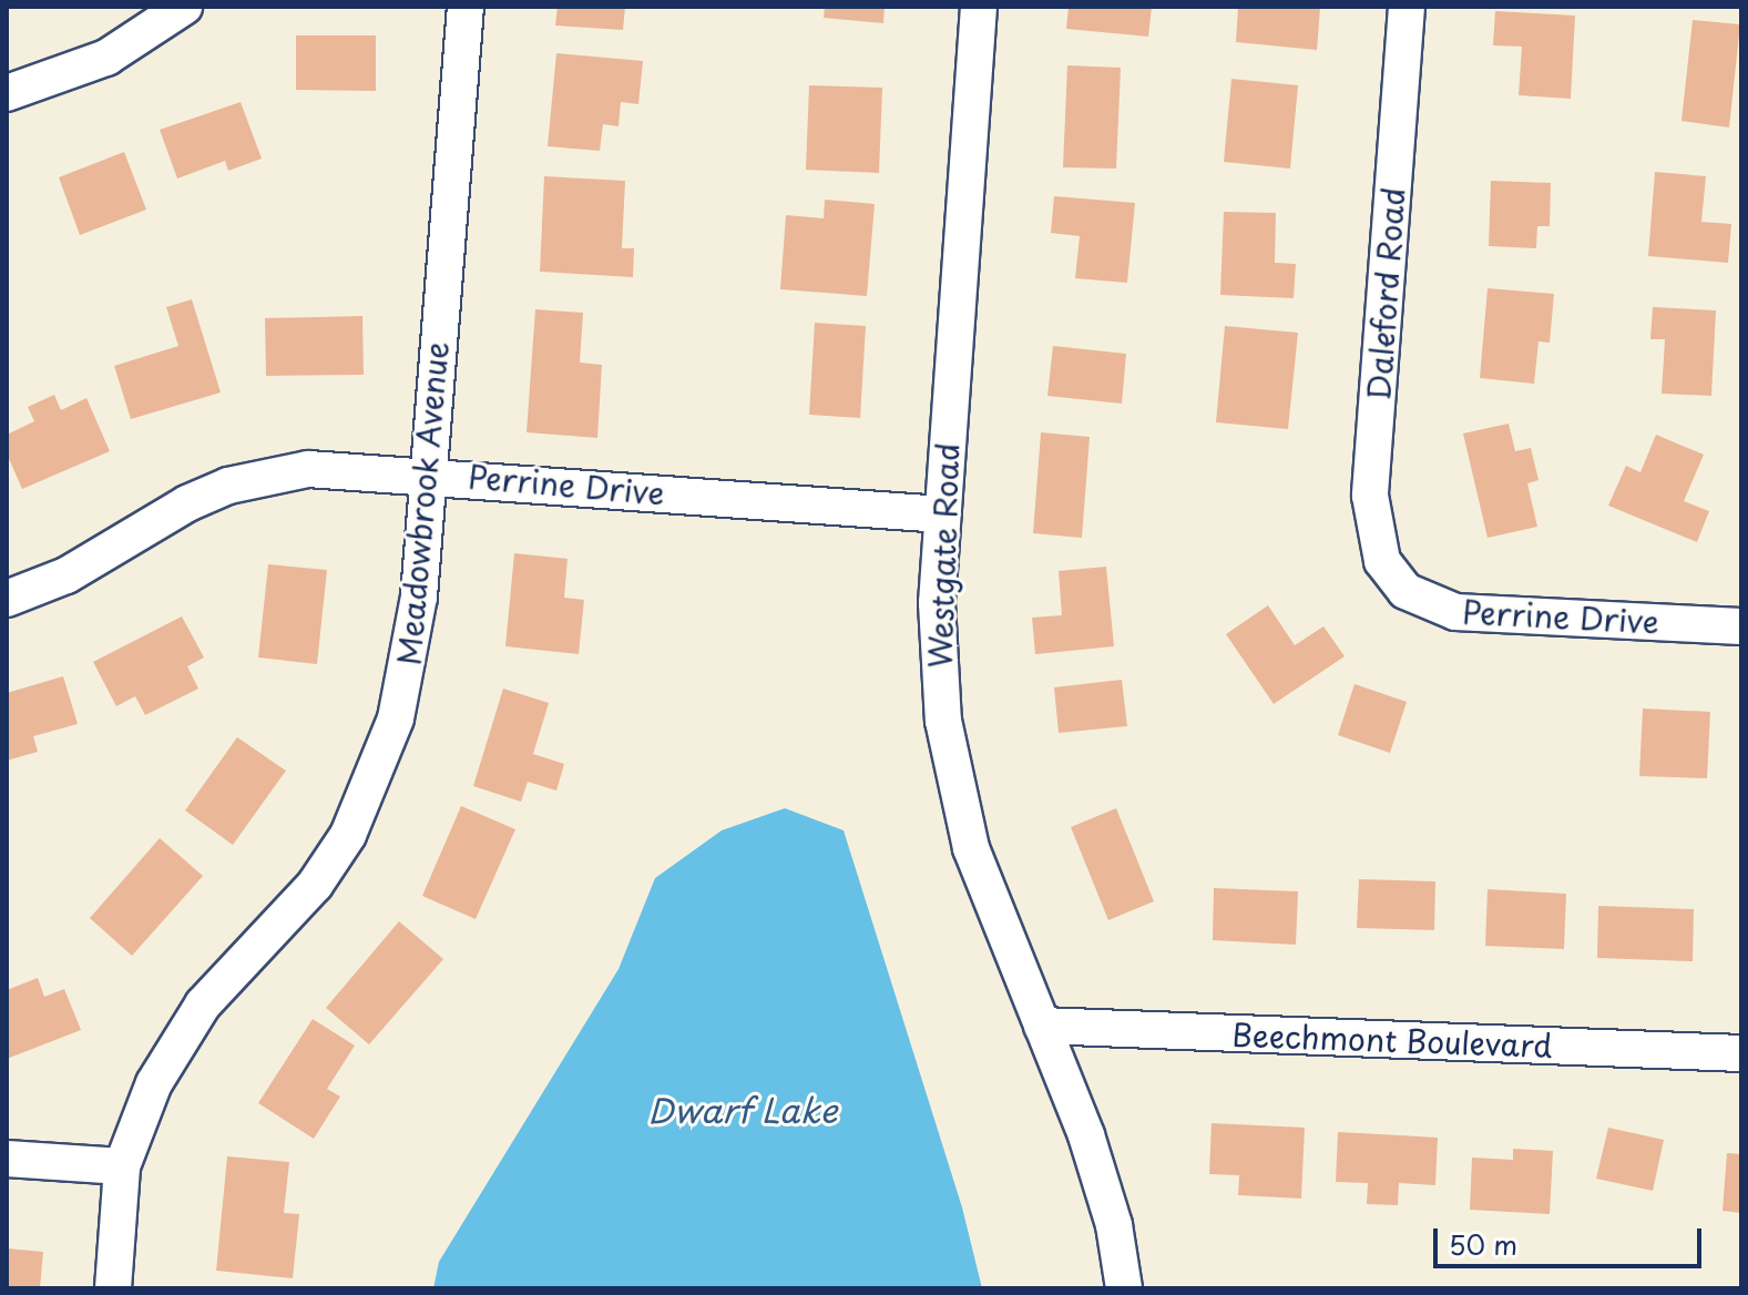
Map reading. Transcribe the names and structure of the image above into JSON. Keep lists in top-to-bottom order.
{
  "streets": {
    "street": [
      "Daleford Road",
      "Perrine Drive",
      "Meadowbrook Avenue",
      "Westgate Road",
      "Beechmont Boulevard"
    ]
  },
  "crossings": [
    ["Daleford Road", "Perrine Drive"],
    ["Perrine Drive", "Meadowbrook Avenue"],
    ["Perrine Drive", "Westgate Road"],
    ["Westgate Road", "Beechmont Boulevard"]
  ],
  "water": ["Dwarf Lake"],
  "scale_bar": "50 m"
}
